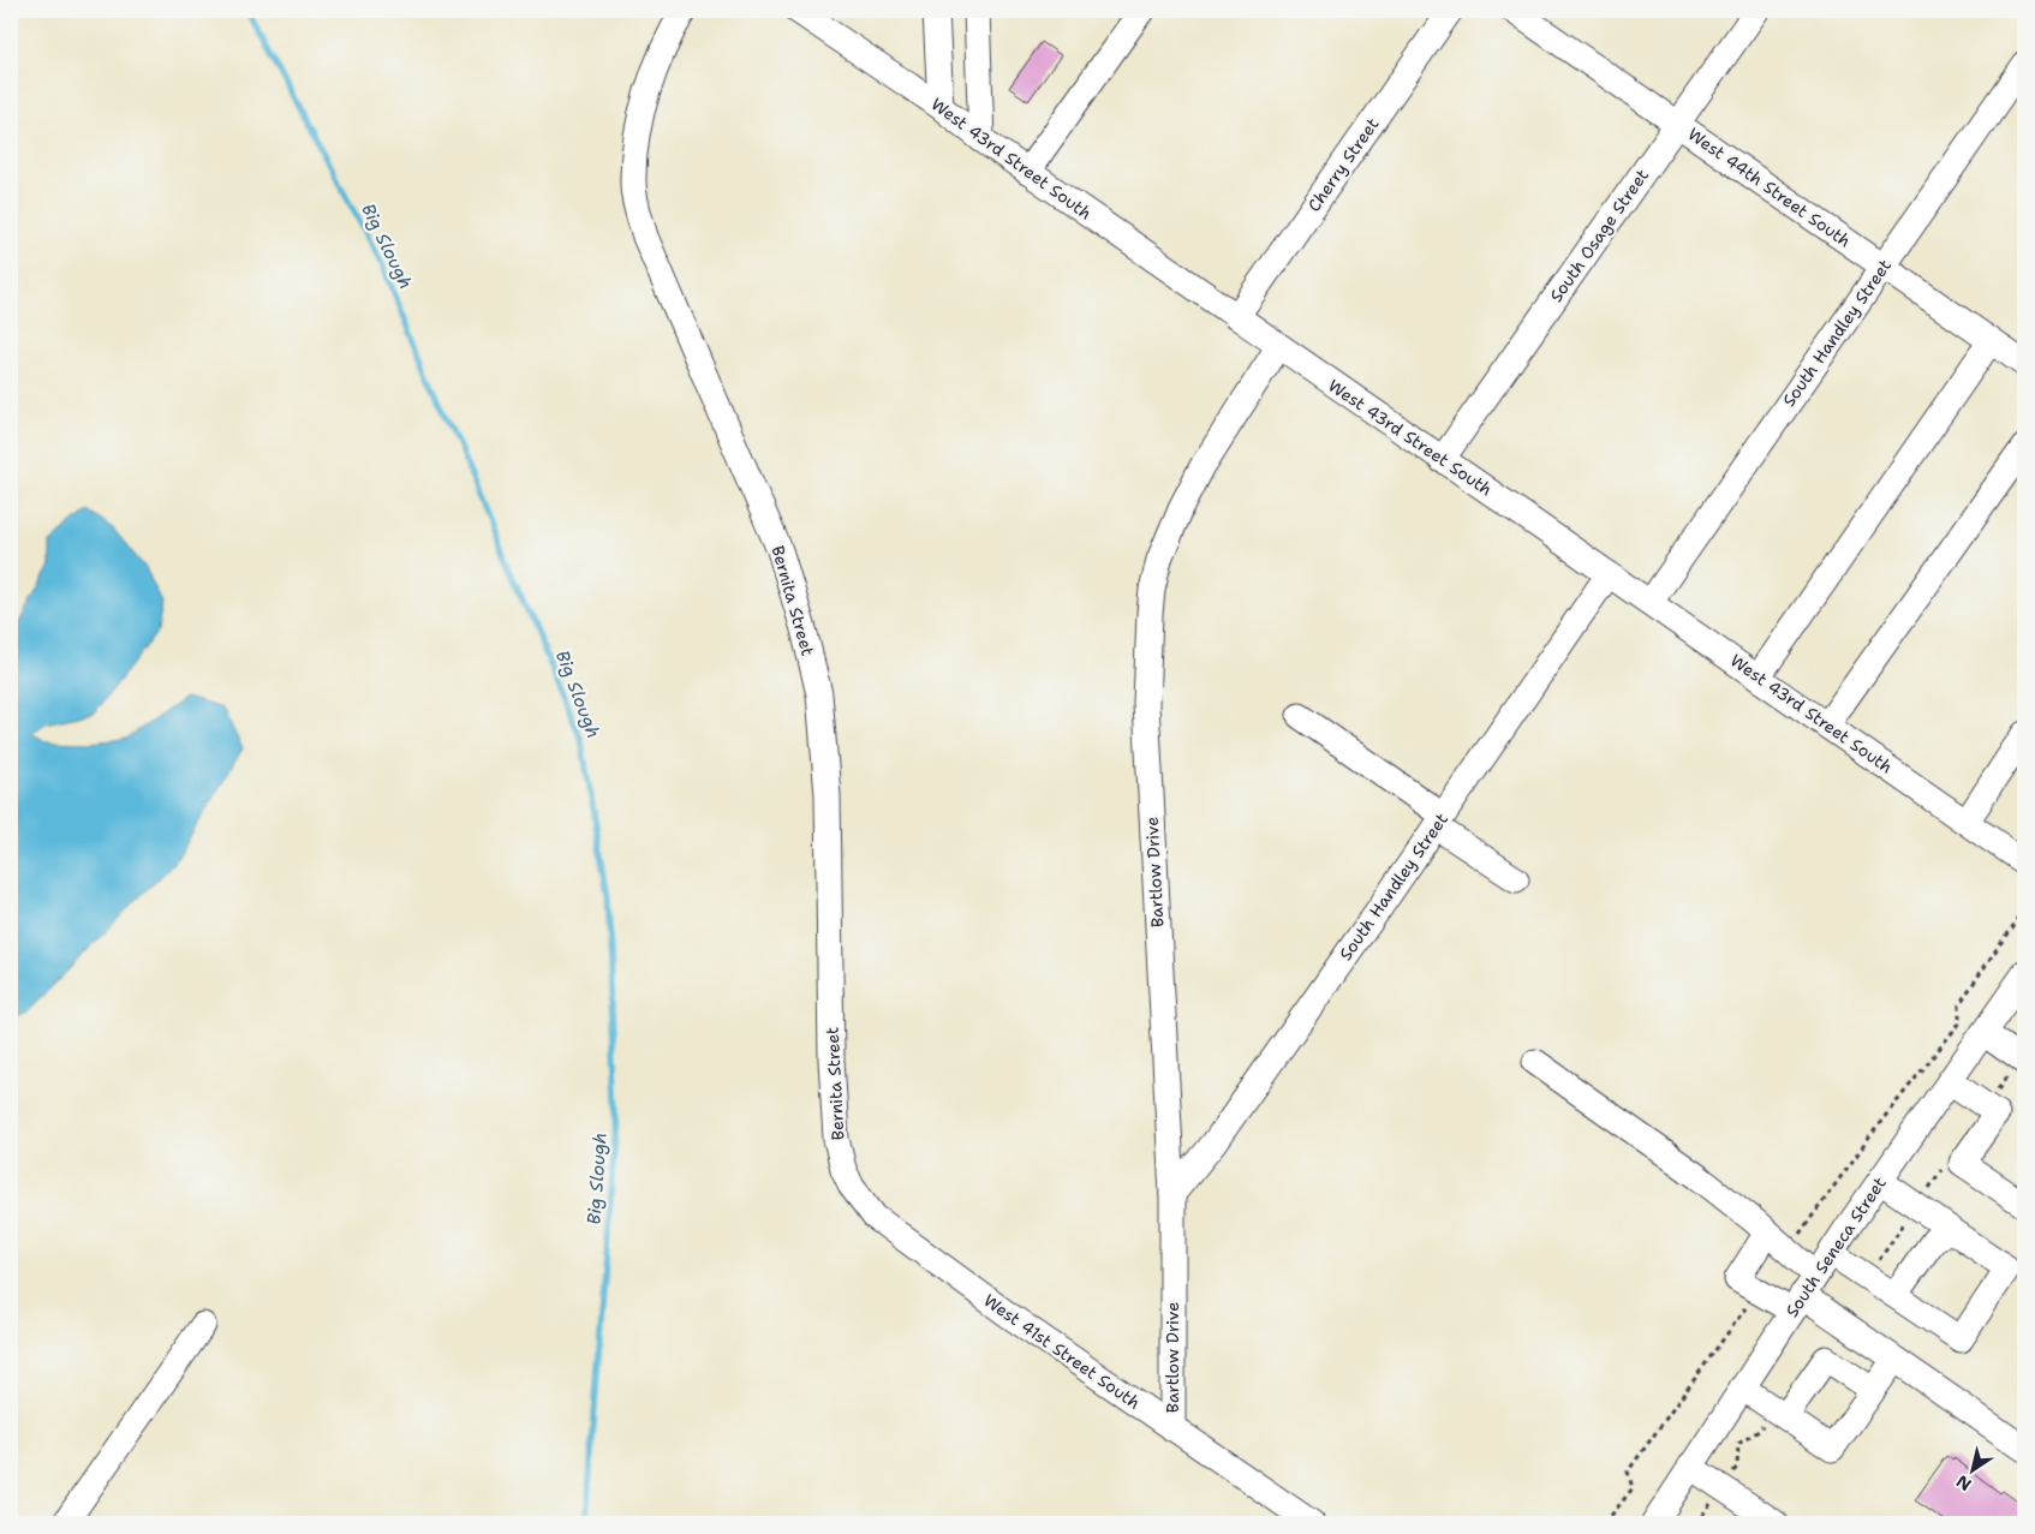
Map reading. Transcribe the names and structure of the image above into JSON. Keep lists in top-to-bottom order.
{
  "streets": {
    "street": [
      "West 43rd Street South",
      "Cherry Street",
      "West 44th Street South",
      "South Osage Street",
      "South Handley Street",
      "Bernita Street",
      "Bartlow Drive",
      "South Seneca Street",
      "West 41st Street South"
    ]
  },
  "crossings": [
    ["West 43rd Street South", "Cherry Street"],
    ["West 43rd Street South", "South Osage Street"],
    ["West 43rd Street South", "South Handley Street"],
    ["West 43rd Street South", "Bartlow Drive"],
    ["West 44th Street South", "South Osage Street"],
    ["West 44th Street South", "South Handley Street"],
    ["South Handley Street", "Bartlow Drive"],
    ["Bernita Street", "West 41st Street South"],
    ["Bartlow Drive", "West 41st Street South"]
  ],
  "water": ["Big Slough"],
  "north": "bottom left"
}
